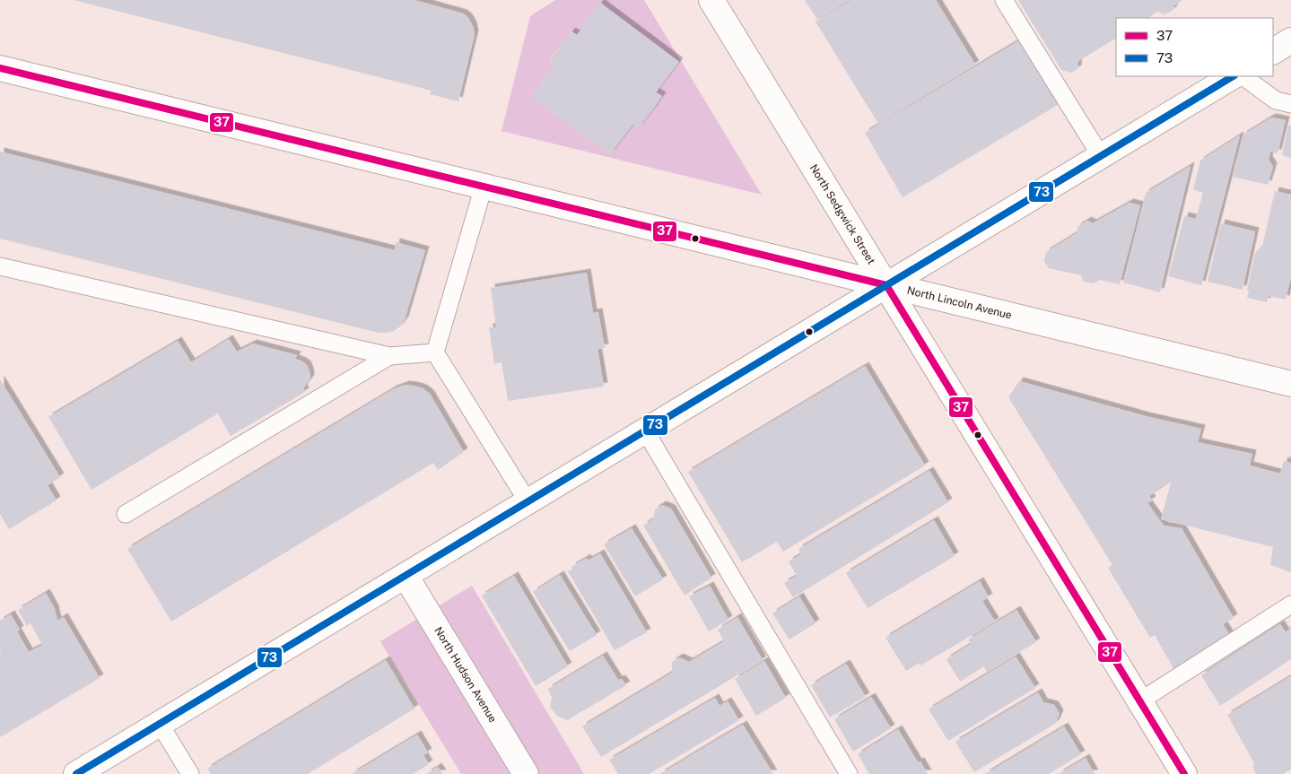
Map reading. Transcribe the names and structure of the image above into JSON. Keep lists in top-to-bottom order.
{
  "streets": {
    "street": ["North Sedgwick Street", "North Lincoln Avenue", "North Hudson Avenue"]
  },
  "crossings": [
    ["North Sedgwick Street", "North Lincoln Avenue"]
  ],
  "lines": ["transit line 37", "transit line 73"],
  "legend": ["37", "73"]
}
